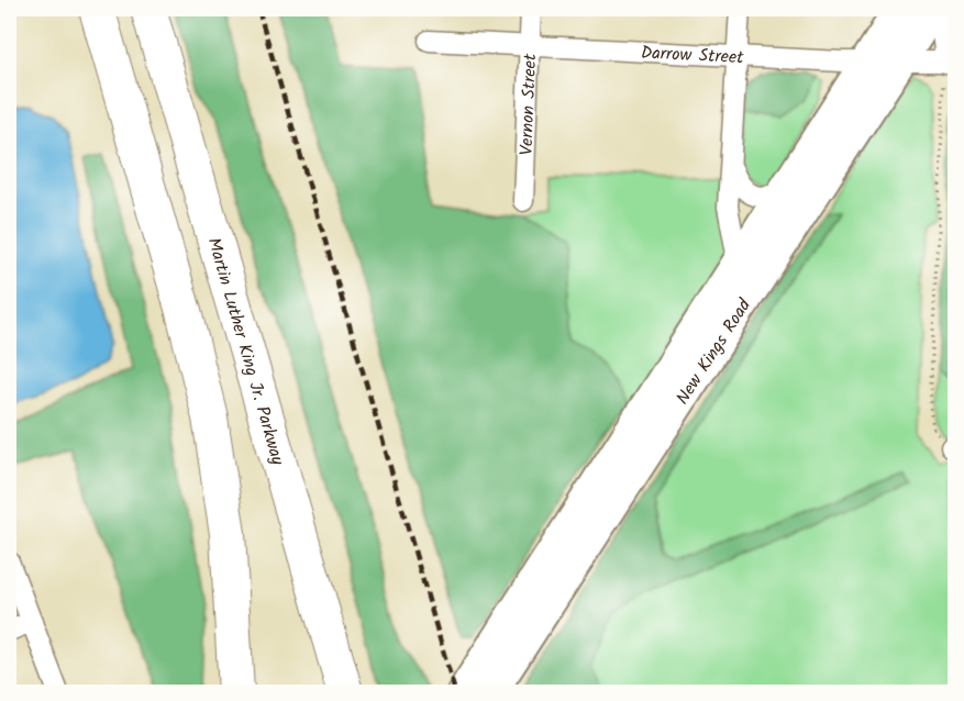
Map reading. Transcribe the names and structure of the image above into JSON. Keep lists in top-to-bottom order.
{
  "streets": {
    "highway": ["Martin Luther King Jr. Parkway"],
    "main road": ["New Kings Road"],
    "street": ["Darrow Street", "Vernon Street"]
  },
  "crossings": [
    ["Darrow Street", "Vernon Street"],
    ["Darrow Street", "New Kings Road"]
  ]
}
